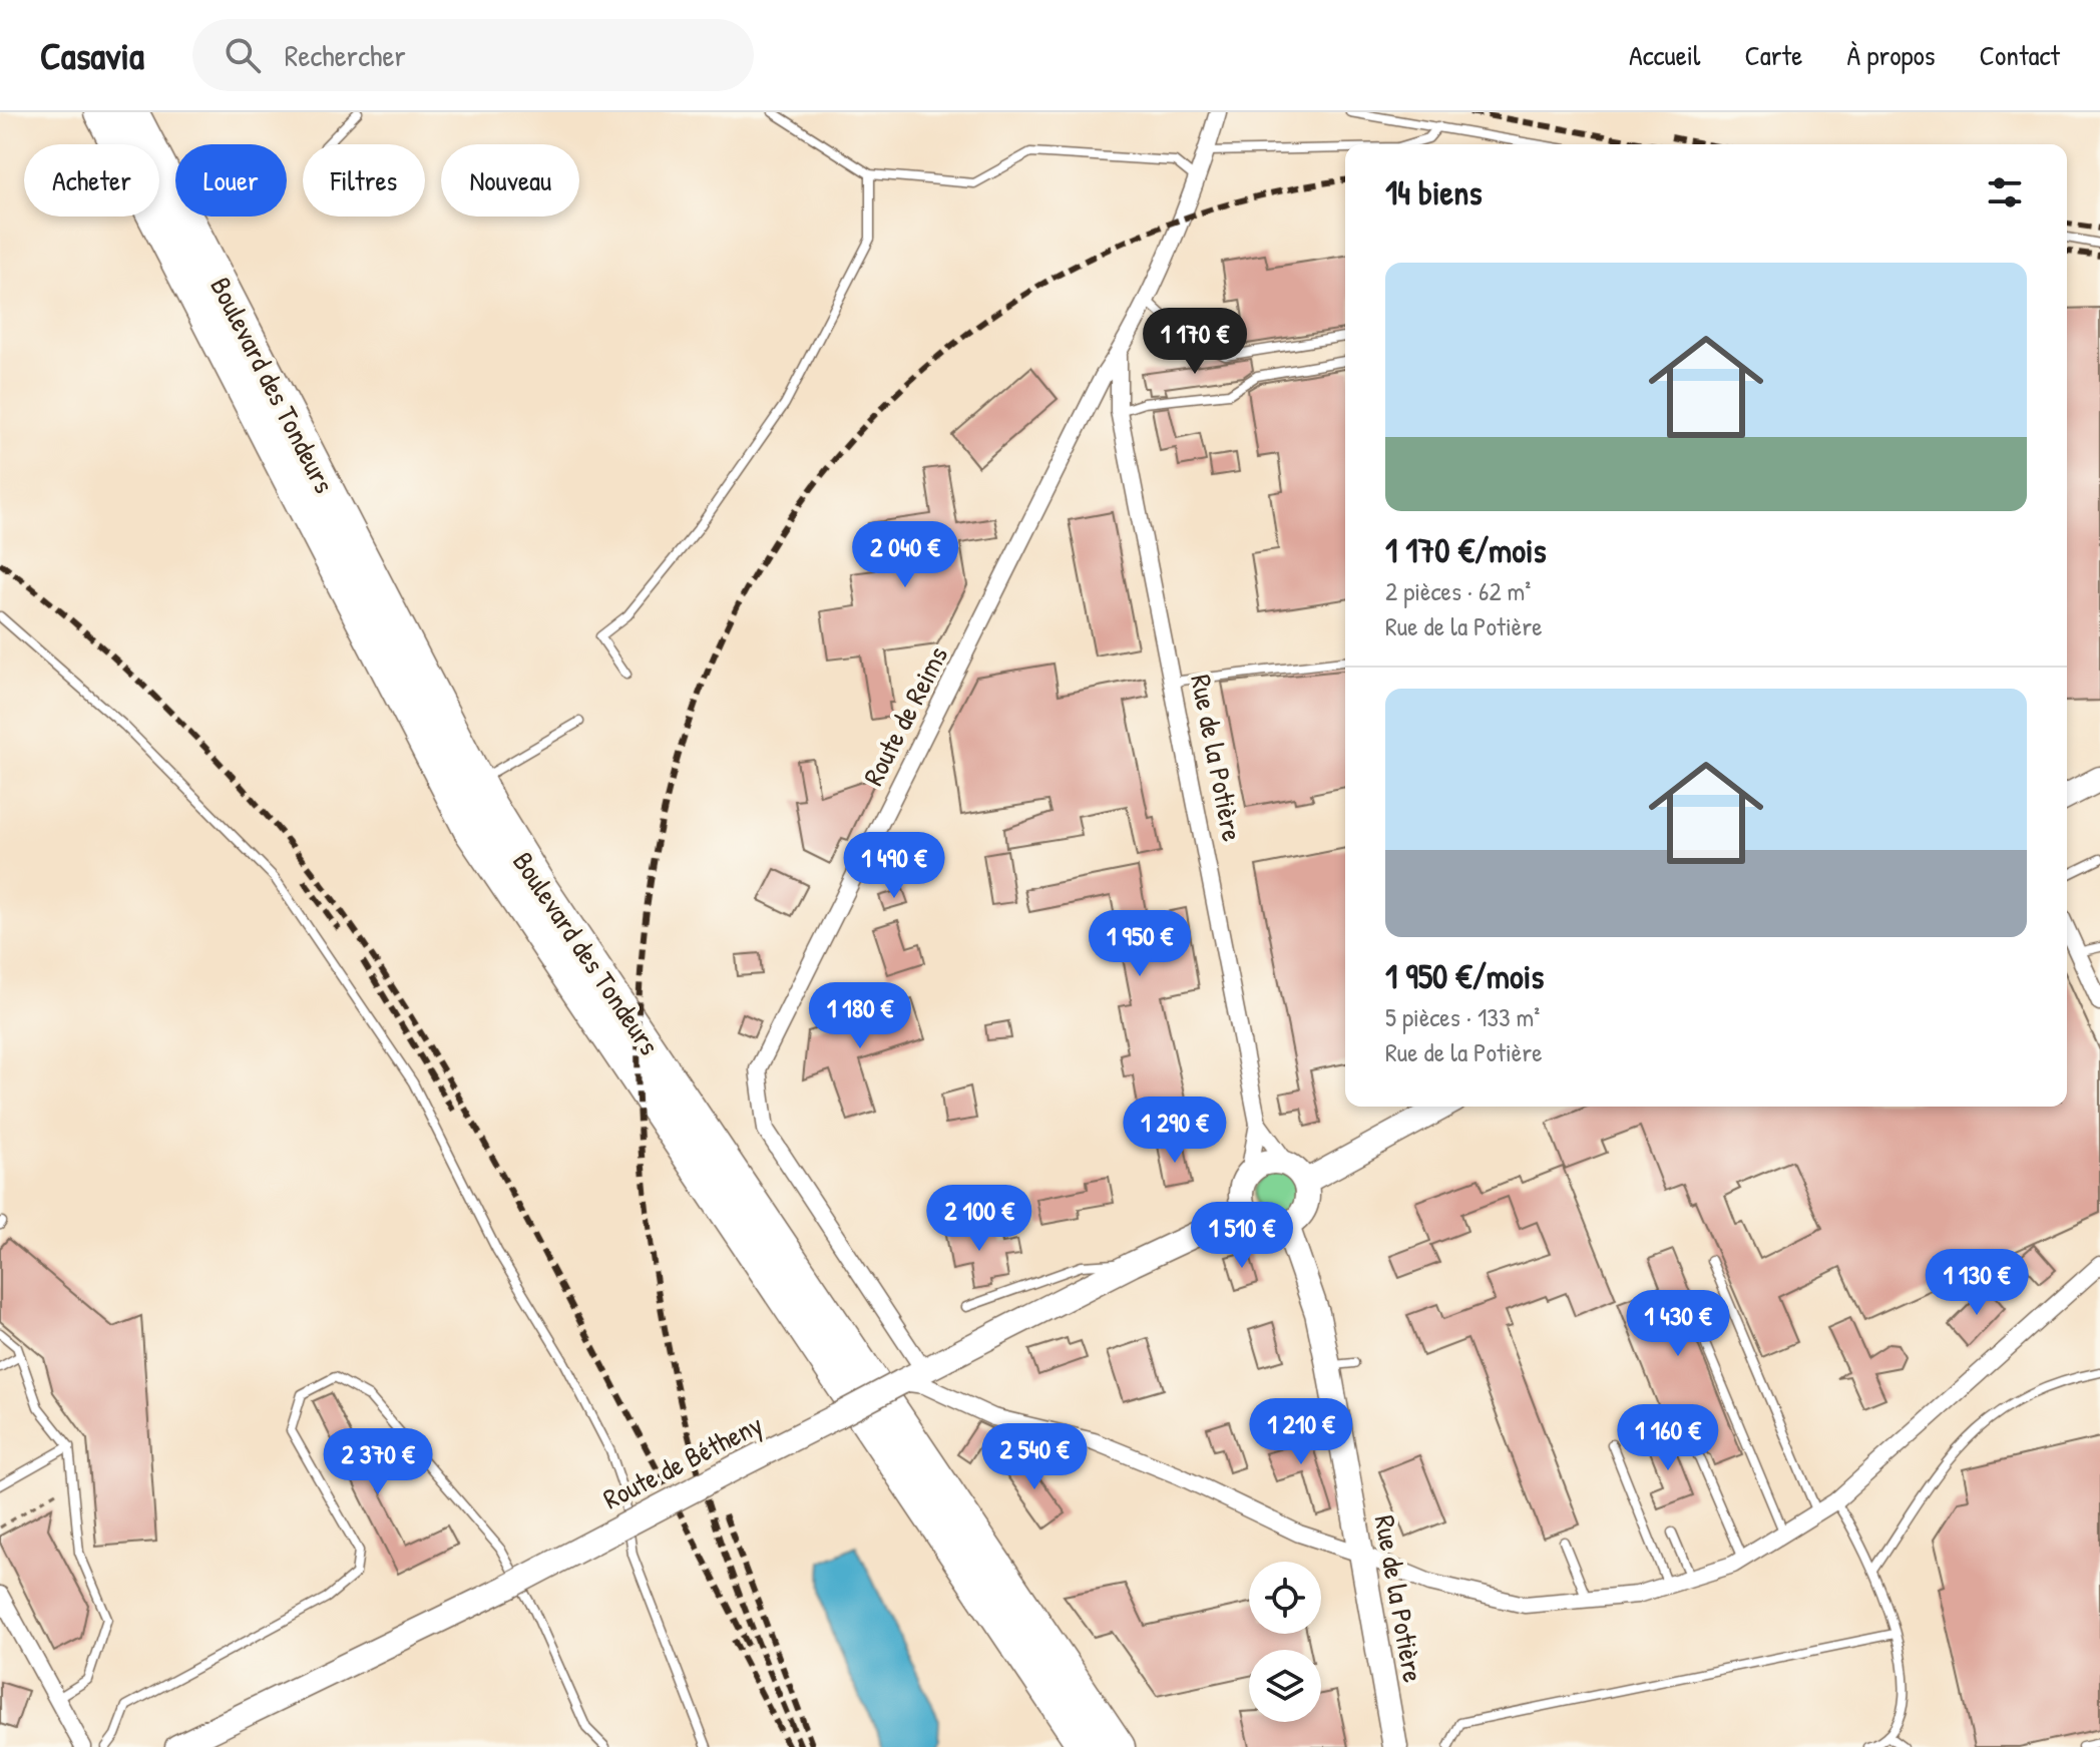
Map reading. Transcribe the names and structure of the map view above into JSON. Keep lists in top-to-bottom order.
{
  "streets": {
    "highway": ["Boulevard des Tondeurs"],
    "main road": ["Rue de la Potière", "Route de Bétheny"],
    "street": ["Route de Reims"]
  },
  "crossings": [
    ["Route de Reims", "Rue de la Potière"],
    ["Route de Reims", "Route de Bétheny"],
    ["Rue de la Potière", "Route de Bétheny"]
  ],
  "page": {
    "header": "Casavia",
    "search": "Rechercher",
    "nav": [
      "Accueil",
      "Carte",
      "À propos",
      "Contact"
    ],
    "chip": [
      "Acheter",
      "Louer",
      "Filtres",
      "Nouveau"
    ],
    "heading": "14 biens",
    "list": [
      {
        "name": "1 170 €/mois",
        "note": "2 pièces · 62 m² · Rue de la Potière"
      },
      {
        "name": "1 950 €/mois",
        "note": "5 pièces · 133 m² · Rue de la Potière"
      }
    ],
    "price": [
      "1 170 €",
      "2 040 €",
      "1 490 €",
      "1 950 €",
      "1 180 €",
      "1 290 €",
      "2 100 €",
      "1 510 €",
      "1 130 €",
      "1 430 €",
      "1 210 €",
      "1 160 €",
      "2 540 €",
      "2 370 €"
    ]
  }
}
